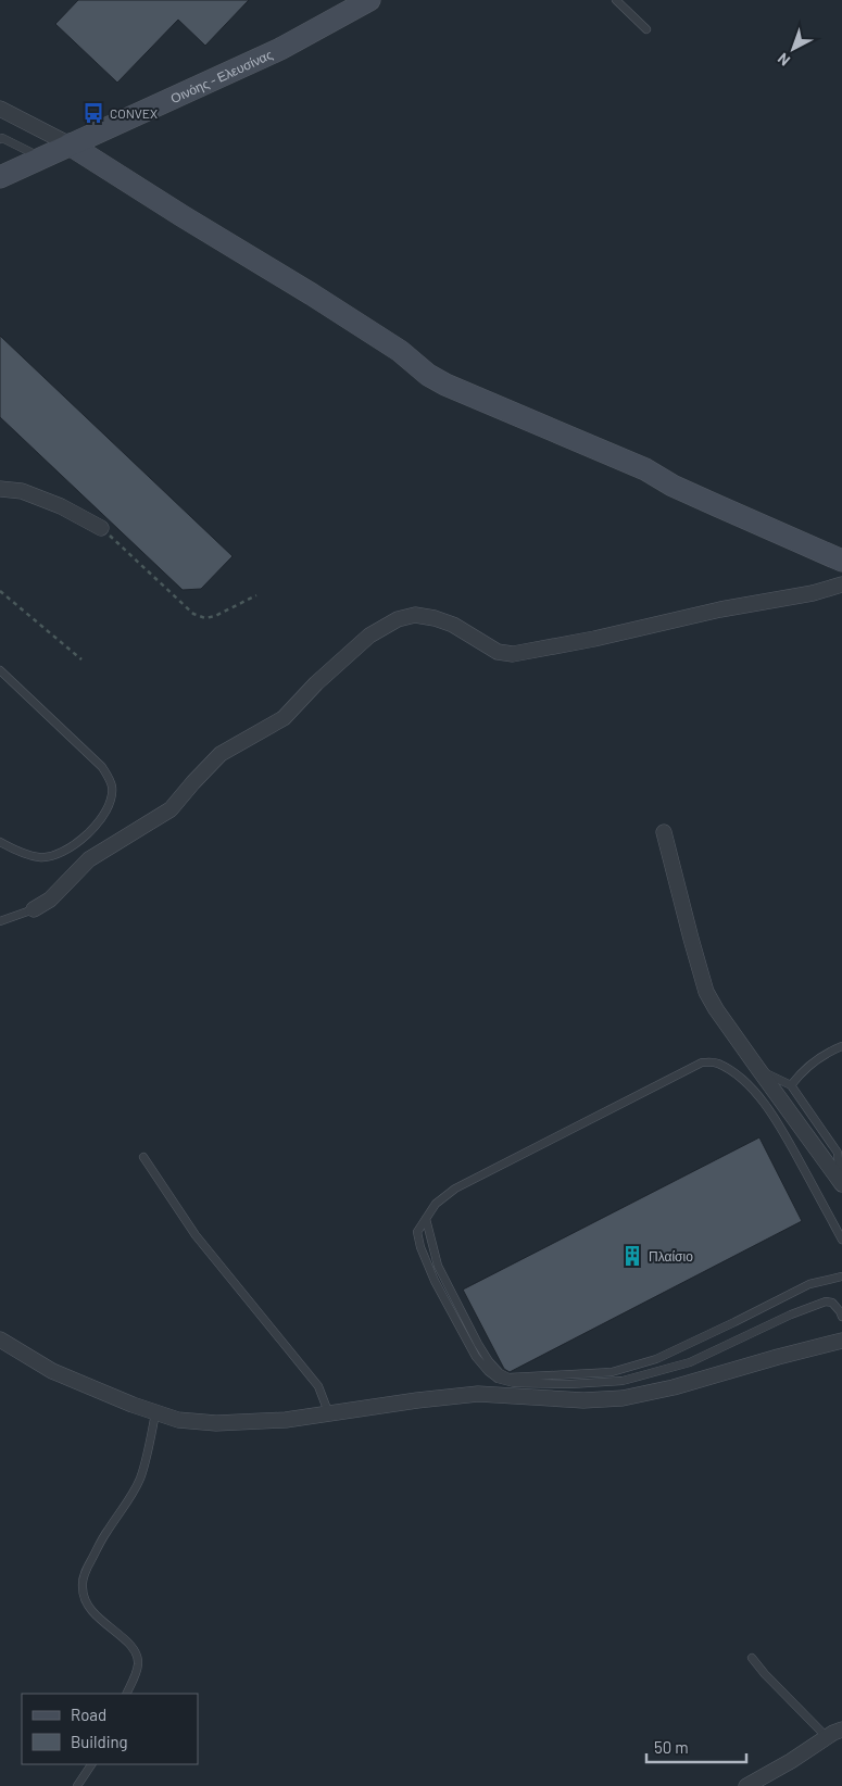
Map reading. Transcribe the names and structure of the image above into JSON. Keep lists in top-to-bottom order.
{
  "streets": {
    "street": ["Οινόης - Ελευσίνας"]
  },
  "places": {
    "bus stop": ["CONVEX"],
    "building": ["Πλαίσιο"]
  },
  "legend": ["Road", "Building"],
  "scale_bar": "50 m",
  "north": "bottom left"
}
